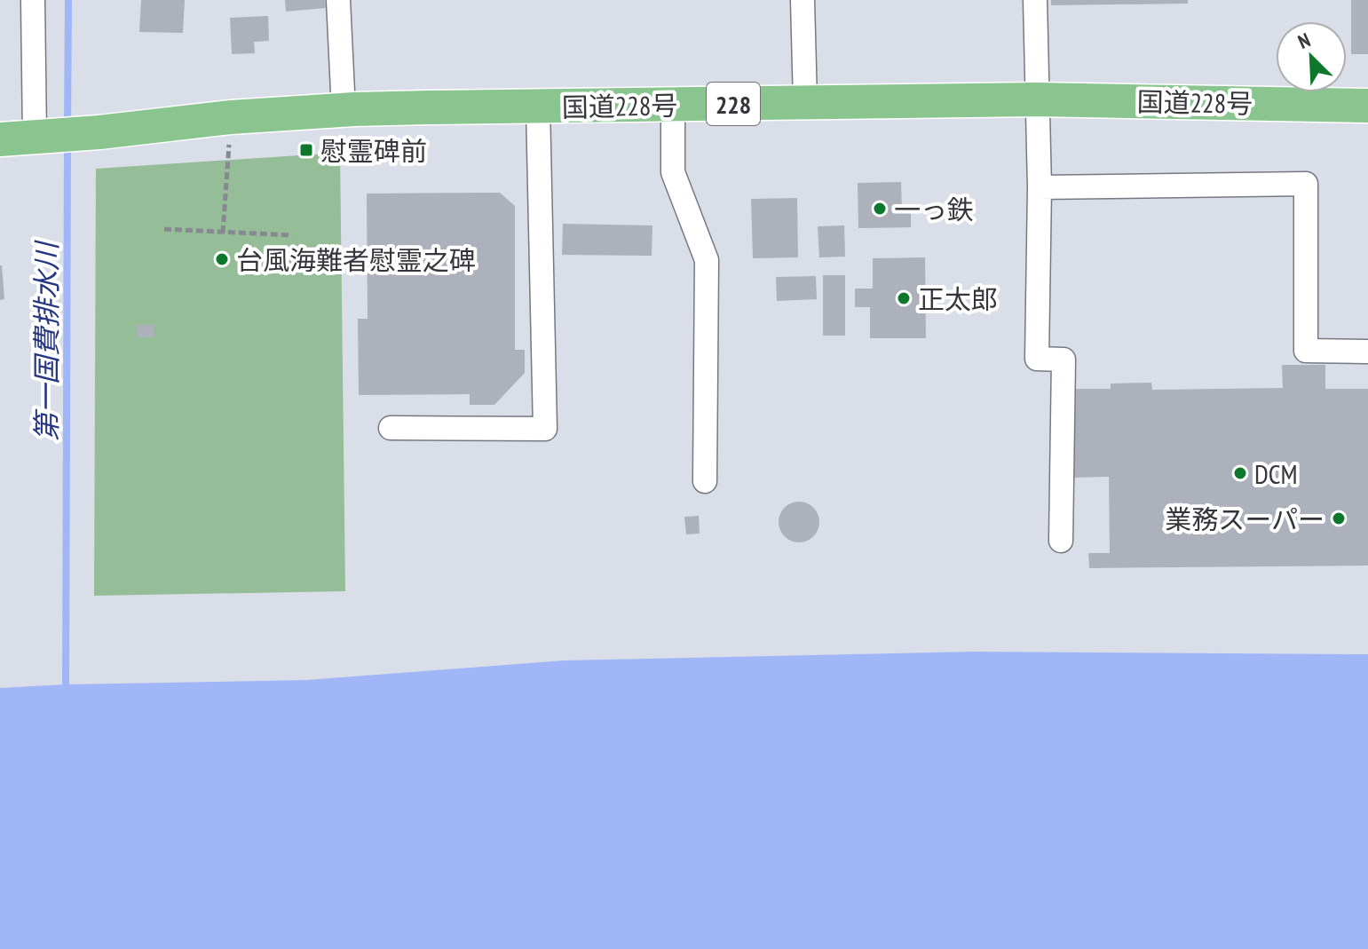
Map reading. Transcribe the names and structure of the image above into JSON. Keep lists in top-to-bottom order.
{
  "streets": {
    "highway": ["国道228号", "228"]
  },
  "water": ["第一国費排水川"],
  "places": {
    "transit": ["慰霊碑前"],
    "other": [
      "一っ鉄",
      "台風海難者慰霊之碑",
      "正太郎",
      "DCM",
      "業務スーパー"
    ]
  },
  "north": "top left"
}
